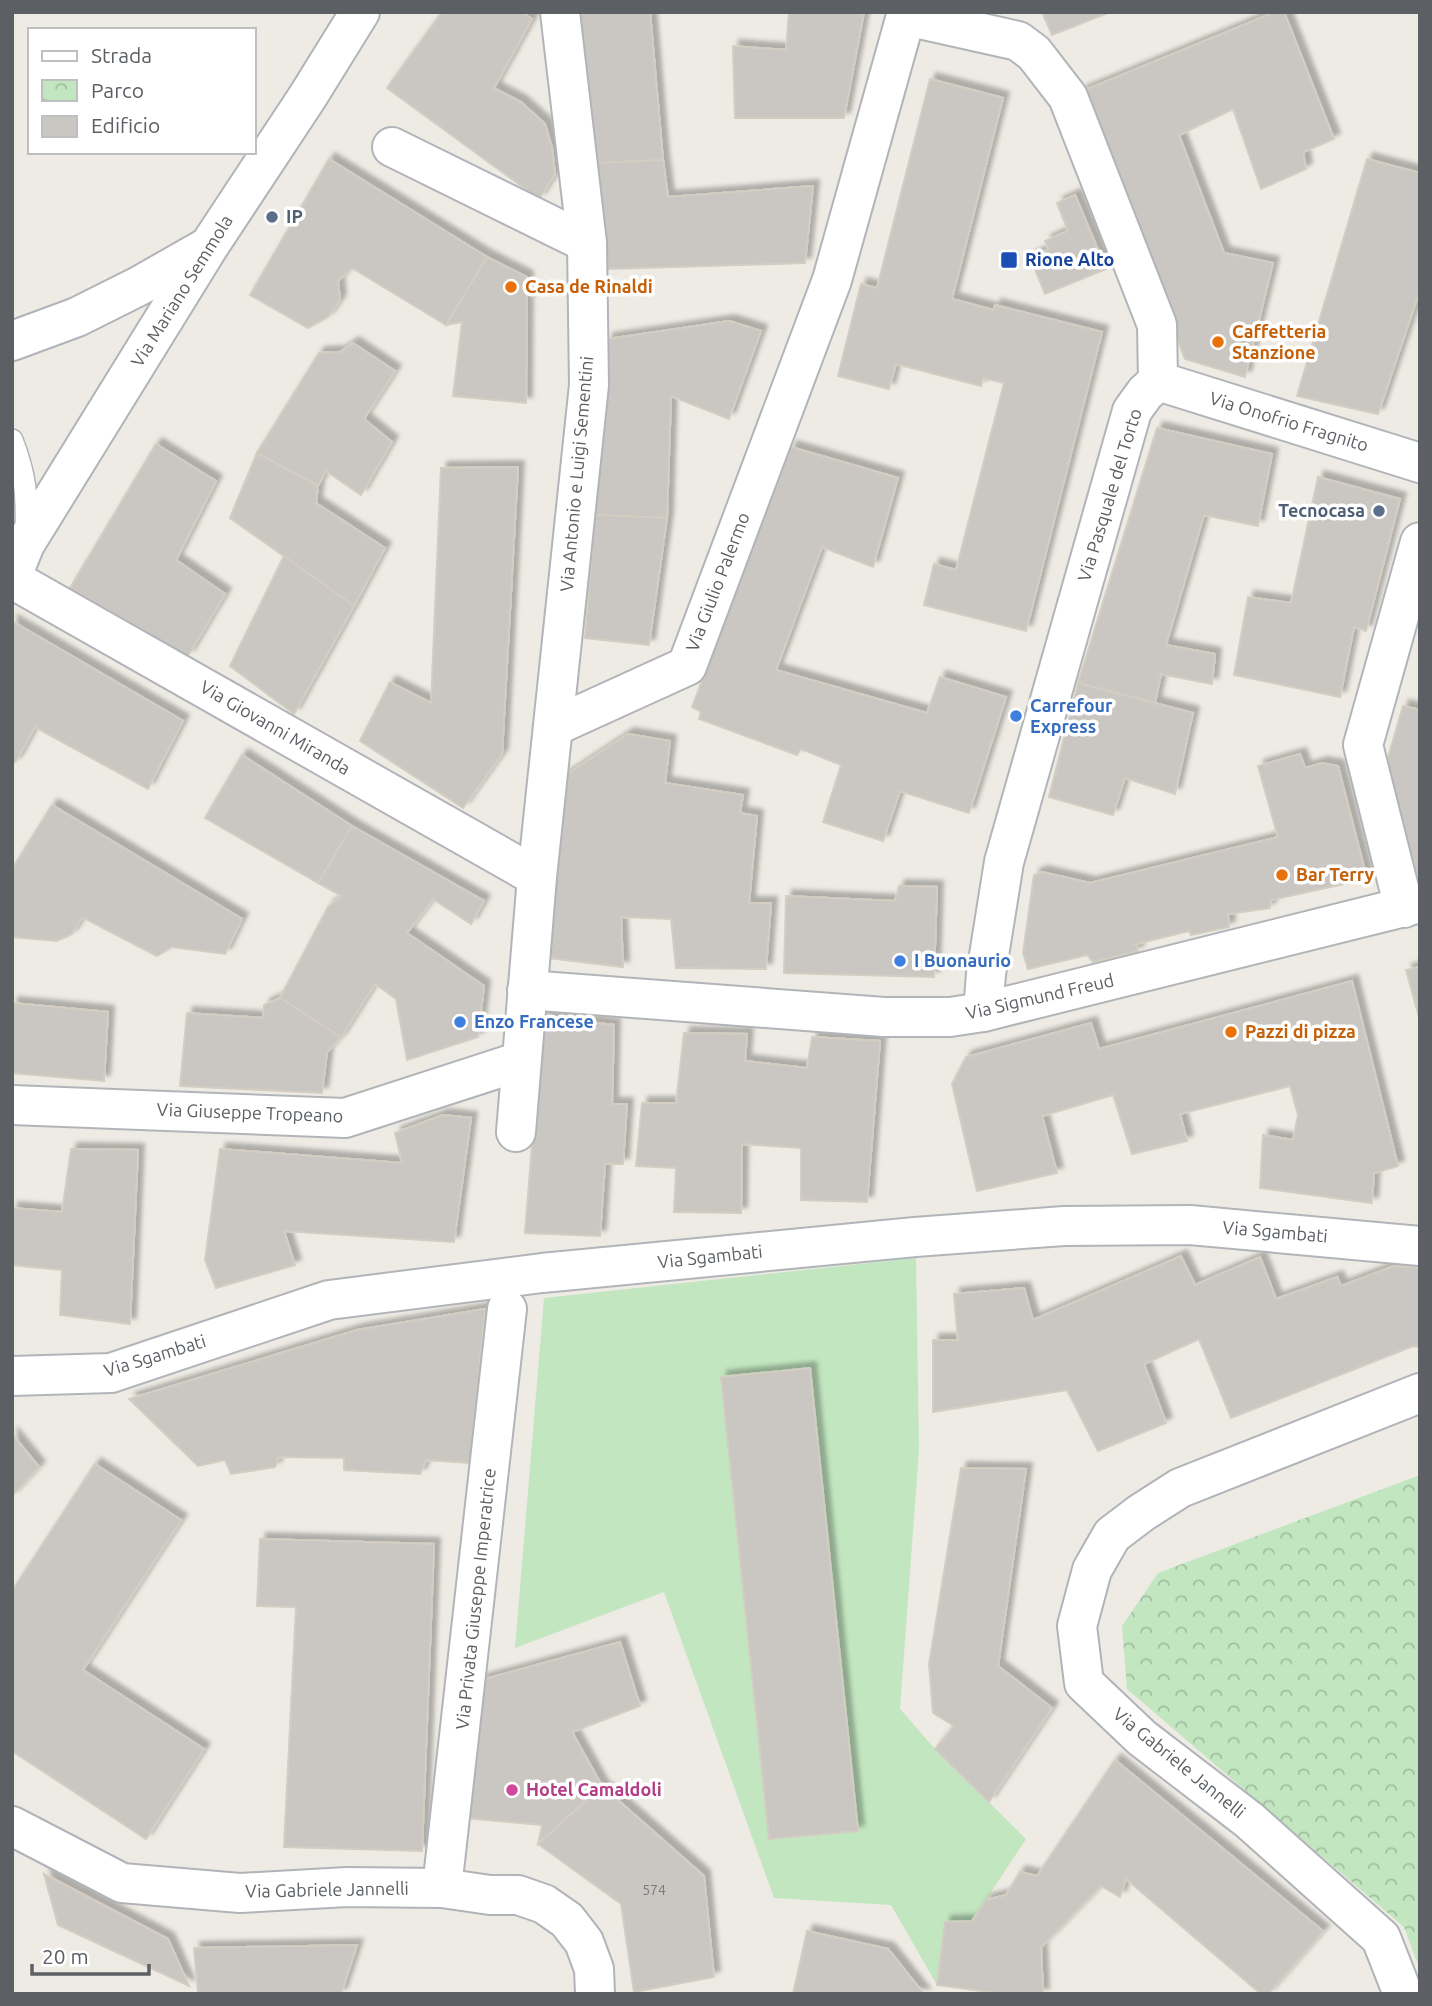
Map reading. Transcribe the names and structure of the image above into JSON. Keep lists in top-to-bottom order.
{
  "streets": {
    "street": [
      "Via Mariano Semmola",
      "Via Onofrio Fragnito",
      "Via Antonio e Luigi Sementini",
      "Via Pasquale del Torto",
      "Via Giulio Palermo",
      "Via Giovanni Miranda",
      "Via Sigmund Freud",
      "Via Giuseppe Tropeano",
      "Via Sgambati",
      "Via Privata Giuseppe Imperatrice",
      "Via Gabriele Jannelli"
    ]
  },
  "crossings": [
    ["Via Mariano Semmola", "Via Giovanni Miranda"],
    ["Via Onofrio Fragnito", "Via Pasquale del Torto"],
    ["Via Antonio e Luigi Sementini", "Via Giulio Palermo"],
    ["Via Pasquale del Torto", "Via Sigmund Freud"],
    ["Via Privata Giuseppe Imperatrice", "Via Gabriele Jannelli"]
  ],
  "places": {
    "other": [
      "IP",
      "Casa de Rinaldi",
      "Caffetteria Stanzione",
      "Tecnocasa",
      "Carrefour Express",
      "Bar Terry",
      "I Buonaurio",
      "Enzo Francese",
      "Pazzi di pizza",
      "Hotel Camaldoli"
    ],
    "transit": ["Rione Alto"]
  },
  "house_numbers": ["574"],
  "legend": ["Strada", "Parco", "Edificio"],
  "scale_bar": "20 m"
}
